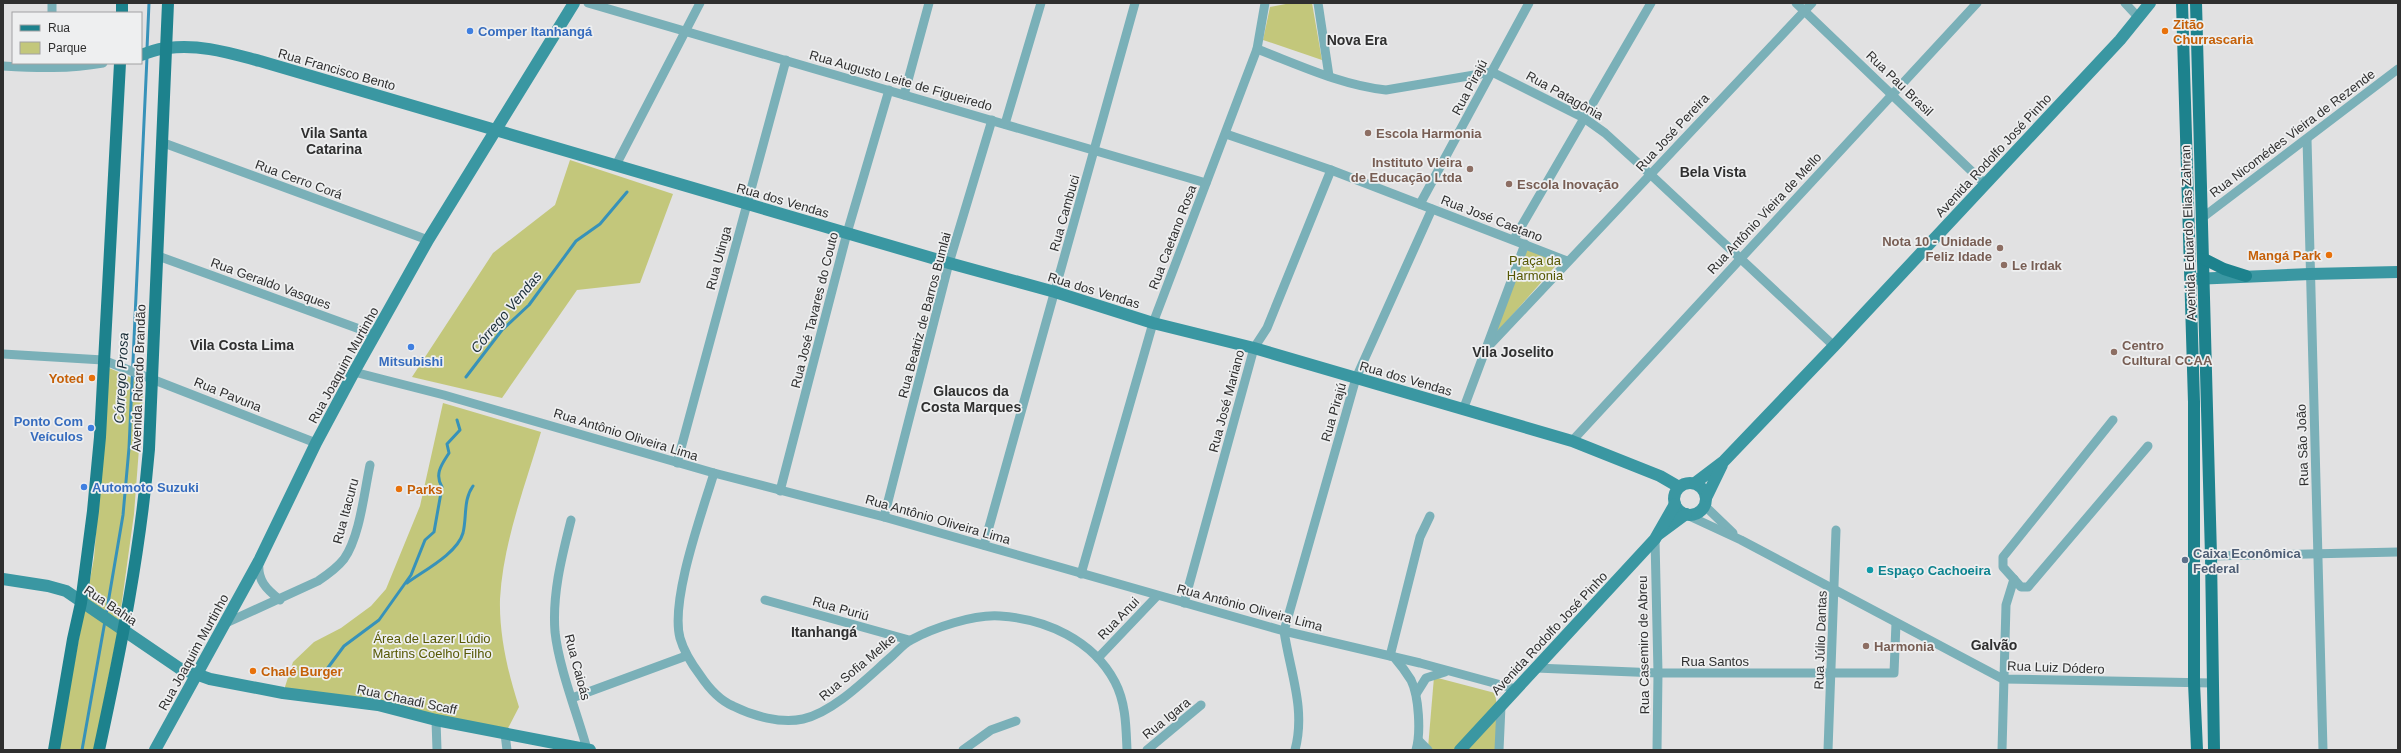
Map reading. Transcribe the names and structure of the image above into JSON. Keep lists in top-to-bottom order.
{
  "streets": {
    "main road": ["Avenida Eduardo Elias Zahran", "Avenida Ricardo Brandão"],
    "street": [
      "Rua Francisco Bento",
      "Rua Augusto Leite de Figueiredo",
      "Rua Pau Brasil",
      "Rua Pirajú",
      "Rua Patagônia",
      "Rua José Pereira",
      "Rua Nicomédes Vieira de Rezende",
      "Avenida Rodolfo José Pinho",
      "Rua Cerro Corá",
      "Rua dos Vendas",
      "Rua Cambuci",
      "Rua Antônio Vieira de Mello",
      "Rua José Caetano",
      "Rua Caetano Rosa",
      "Rua Utinga",
      "Rua Geraldo Vasques",
      "Rua José Tavares do Couto",
      "Rua Beatriz de Barros Bumlai",
      "Rua Joaquim Murtinho",
      "Rua Pavuna",
      "Rua José Mariano",
      "Rua Antônio Oliveira Lima",
      "Rua São João",
      "Rua Itacuru",
      "Rua Bahia",
      "Rua Puriú",
      "Rua Anui",
      "Rua Júlio Dantas",
      "Rua Casemiro de Abreu",
      "Rua Santos",
      "Rua Caioás",
      "Rua Sofia Melke",
      "Rua Luiz Dódero",
      "Rua Chaadi Scaff",
      "Rua Igara"
    ]
  },
  "crossings": [
    ["Rua Francisco Bento", "Rua dos Vendas"],
    ["Rua Francisco Bento", "Rua Joaquim Murtinho"],
    ["Rua Francisco Bento", "Avenida Ricardo Brandão"],
    ["Rua Augusto Leite de Figueiredo", "Rua Cambuci"],
    ["Rua Augusto Leite de Figueiredo", "Rua Caetano Rosa"],
    ["Rua Augusto Leite de Figueiredo", "Rua Utinga"],
    ["Rua Augusto Leite de Figueiredo", "Rua José Tavares do Couto"],
    ["Rua Augusto Leite de Figueiredo", "Rua Beatriz de Barros Bumlai"],
    ["Rua Pau Brasil", "Rua José Pereira"],
    ["Rua Pau Brasil", "Avenida Rodolfo José Pinho"],
    ["Rua Pau Brasil", "Rua Antônio Vieira de Mello"],
    ["Rua Pirajú", "Rua Patagônia"],
    ["Rua Pirajú", "Rua dos Vendas"],
    ["Rua Pirajú", "Rua José Caetano"],
    ["Rua Pirajú", "Rua Antônio Oliveira Lima"],
    ["Rua Patagônia", "Rua José Pereira"],
    ["Rua Patagônia", "Avenida Rodolfo José Pinho"],
    ["Rua Patagônia", "Rua Antônio Vieira de Mello"],
    ["Rua José Pereira", "Rua José Caetano"],
    ["Rua Nicomédes Vieira de Rezende", "Avenida Eduardo Elias Zahran"],
    ["Rua Nicomédes Vieira de Rezende", "Rua São João"],
    ["Avenida Rodolfo José Pinho", "Rua Antônio Oliveira Lima"],
    ["Avenida Rodolfo José Pinho", "Rua Casemiro de Abreu"],
    ["Avenida Rodolfo José Pinho", "Rua Santos"],
    ["Rua Cerro Corá", "Rua Joaquim Murtinho"],
    ["Rua Cerro Corá", "Avenida Ricardo Brandão"],
    ["Rua dos Vendas", "Rua Cambuci"],
    ["Rua dos Vendas", "Rua Antônio Vieira de Mello"],
    ["Rua dos Vendas", "Rua Caetano Rosa"],
    ["Rua dos Vendas", "Rua Utinga"],
    ["Rua dos Vendas", "Rua José Tavares do Couto"],
    ["Rua dos Vendas", "Rua Beatriz de Barros Bumlai"],
    ["Rua dos Vendas", "Rua Joaquim Murtinho"],
    ["Rua dos Vendas", "Rua José Mariano"],
    ["Rua dos Vendas", "Rua Luiz Dódero"],
    ["Rua Cambuci", "Rua Antônio Oliveira Lima"],
    ["Rua José Caetano", "Rua Caetano Rosa"],
    ["Rua José Caetano", "Rua José Mariano"],
    ["Avenida Eduardo Elias Zahran", "Rua Luiz Dódero"],
    ["Rua Caetano Rosa", "Rua Antônio Oliveira Lima"],
    ["Rua Utinga", "Rua Antônio Oliveira Lima"],
    ["Rua Geraldo Vasques", "Rua Joaquim Murtinho"],
    ["Rua Geraldo Vasques", "Avenida Ricardo Brandão"],
    ["Rua José Tavares do Couto", "Rua Antônio Oliveira Lima"],
    ["Rua Beatriz de Barros Bumlai", "Rua Antônio Oliveira Lima"],
    ["Rua Joaquim Murtinho", "Rua Pavuna"],
    ["Rua Joaquim Murtinho", "Rua Antônio Oliveira Lima"],
    ["Rua Joaquim Murtinho", "Rua Itacuru"],
    ["Rua Joaquim Murtinho", "Rua Bahia"],
    ["Rua Joaquim Murtinho", "Rua Chaadi Scaff"],
    ["Avenida Ricardo Brandão", "Rua Pavuna"],
    ["Avenida Ricardo Brandão", "Rua Bahia"],
    ["Rua José Mariano", "Rua Antônio Oliveira Lima"],
    ["Rua Antônio Oliveira Lima", "Rua Anui"],
    ["Rua Antônio Oliveira Lima", "Rua Sofia Melke"],
    ["Rua Bahia", "Rua Chaadi Scaff"],
    ["Rua Puriú", "Rua Sofia Melke"],
    ["Rua Anui", "Rua Sofia Melke"],
    ["Rua Júlio Dantas", "Rua Santos"],
    ["Rua Júlio Dantas", "Rua Luiz Dódero"],
    ["Rua Casemiro de Abreu", "Rua Santos"],
    ["Rua Santos", "Rua Luiz Dódero"],
    ["Rua Caioás", "Rua Chaadi Scaff"]
  ],
  "districts": [
    "Nova Era",
    "Vila Santa Catarina",
    "Bela Vista",
    "Vila Costa Lima",
    "Vila Joselito",
    "Glaucos da Costa Marques",
    "Itanhangá",
    "Galvão"
  ],
  "water": ["Córrego Vendas", "Córrego Prosa"],
  "parks": ["Praça da Harmonia", "Área de Lazer Lúdio Martins Coelho Filho"],
  "places": [
    "Comper Itanhangá",
    "Zitão Churrascaria",
    "Escola Harmonia",
    "Instituto Vieira de Educação Ltda",
    "Escola Inovação",
    "Nota 10 - Unidade Feliz Idade",
    "Mangá Park",
    "Le Irdak",
    "Mitsubishi",
    "Centro Cultural CCAA",
    "Yoted",
    "Ponto Com Veículos",
    "Automoto Suzuki",
    "Parks",
    "Caixa Econômica Federal",
    "Espaço Cachoeira",
    "Harmonia",
    "Chalé Burger"
  ],
  "legend": ["Rua", "Parque"]
}
